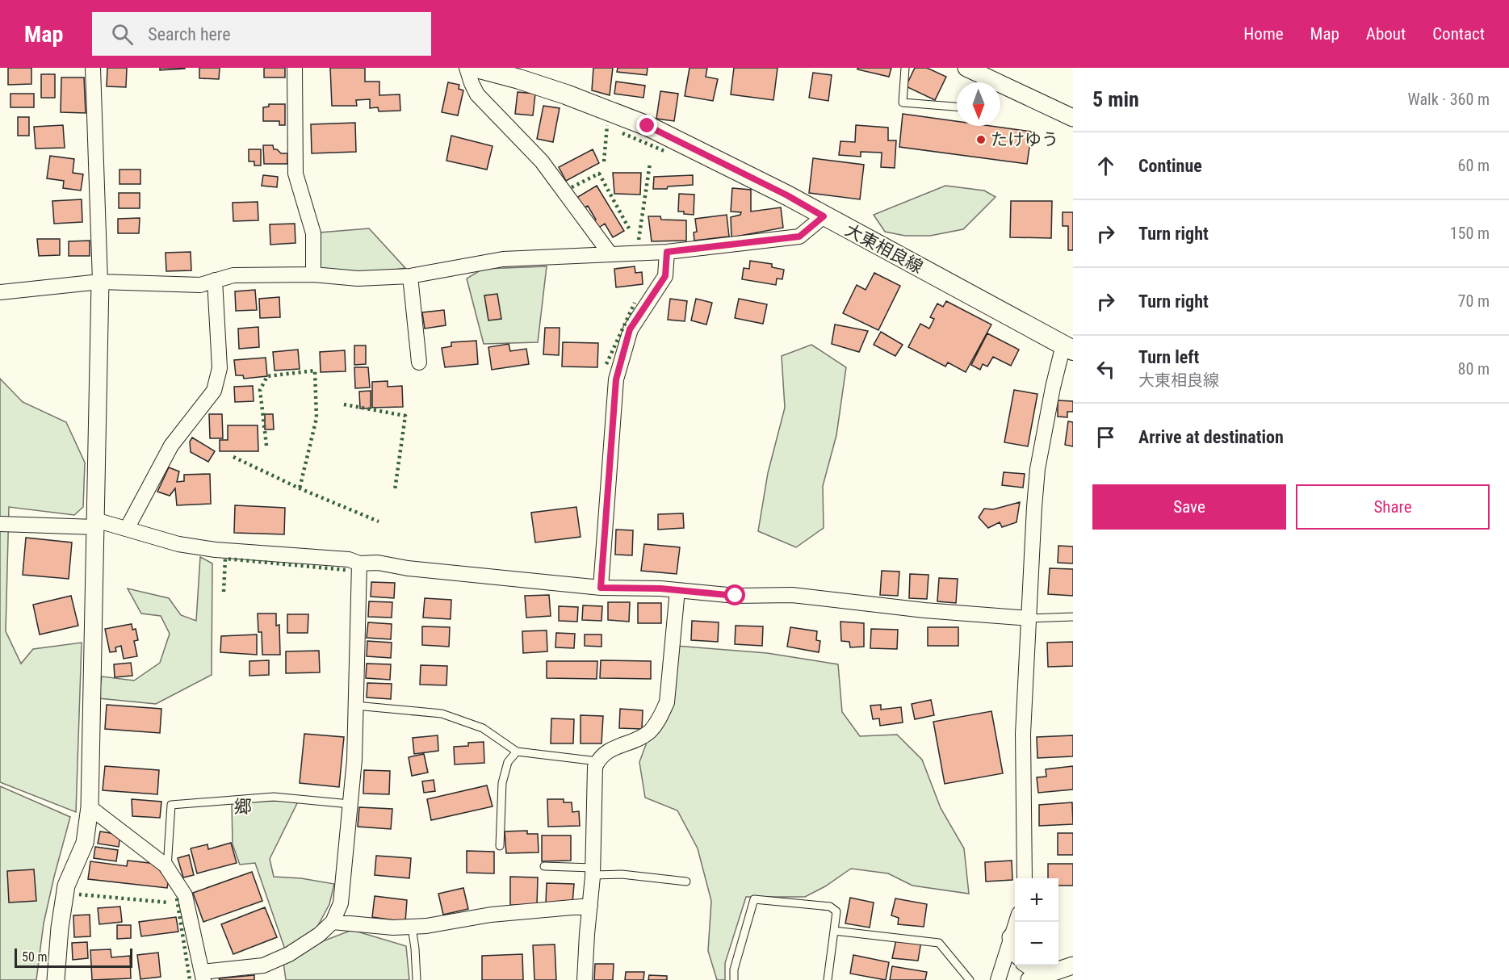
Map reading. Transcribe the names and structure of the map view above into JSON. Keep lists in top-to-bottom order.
{
  "streets": {
    "main road": ["大東相良線"]
  },
  "districts": ["郷"],
  "places": ["たけゆう"],
  "scale_bar": "50 m",
  "north": "bottom",
  "page": {
    "header": "Map",
    "search": "Search here",
    "nav": [
      "Home",
      "Map",
      "About",
      "Contact"
    ],
    "heading": ["5 min", "Walk · 360 m"],
    "list": [
      ["Continue", "60 m"],
      ["Turn right", "150 m"],
      ["Turn right", "70 m"],
      ["Turn left", "大東相良線", "80 m"],
      "Arrive at destination"
    ],
    "buttons": ["Save", "Share"],
    "map_buttons": ["+", "−"],
    "scale": "50 m"
  }
}
